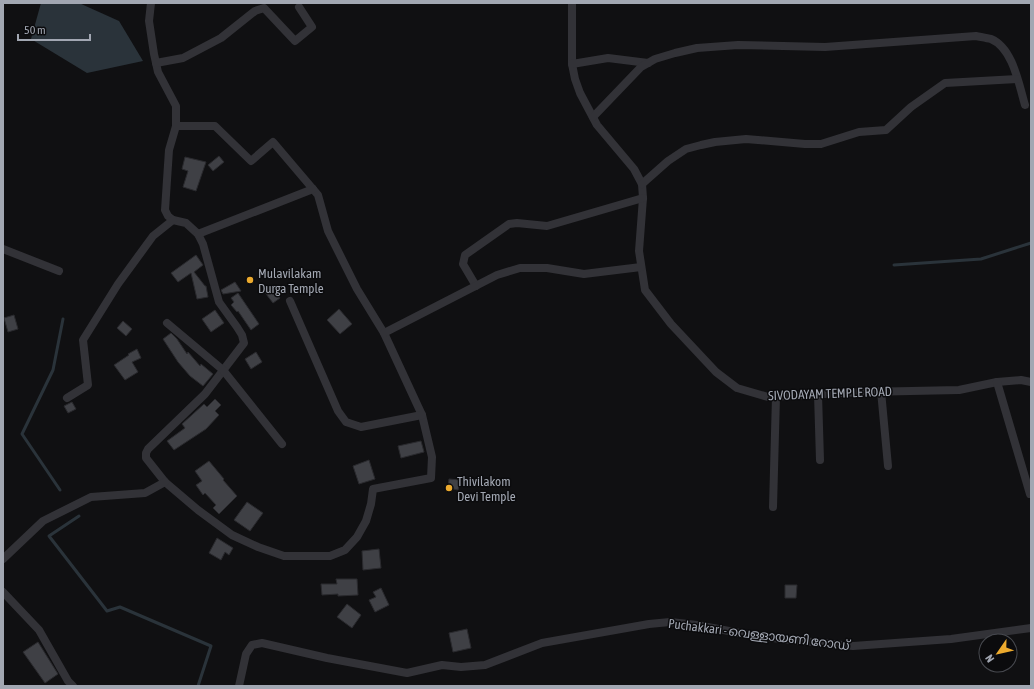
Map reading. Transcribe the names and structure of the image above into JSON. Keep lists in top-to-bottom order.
{
  "streets": {
    "street": ["SIVODAYAM TEMPLE ROAD", "Puchakkari - വെള്ളായണി റോഡ്"]
  },
  "places": ["Mulavilakam Durga Temple", "Thivilakom Devi Temple"],
  "scale_bar": "50 m",
  "north": "bottom left"
}
